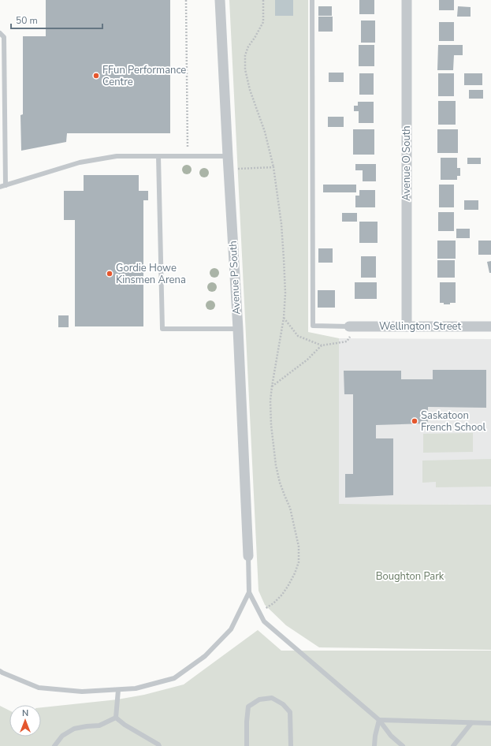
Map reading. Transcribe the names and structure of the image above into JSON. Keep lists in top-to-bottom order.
{
  "streets": {
    "street": ["Avenue O South", "Avenue P South", "Wellington Street"]
  },
  "crossings": [
    ["Avenue O South", "Wellington Street"]
  ],
  "parks": ["Boughton Park"],
  "places": ["FFun Performance Centre", "Gordie Howe Kinsmen Arena", "Saskatoon French School"],
  "scale_bar": "50 m",
  "north": "top"
}
